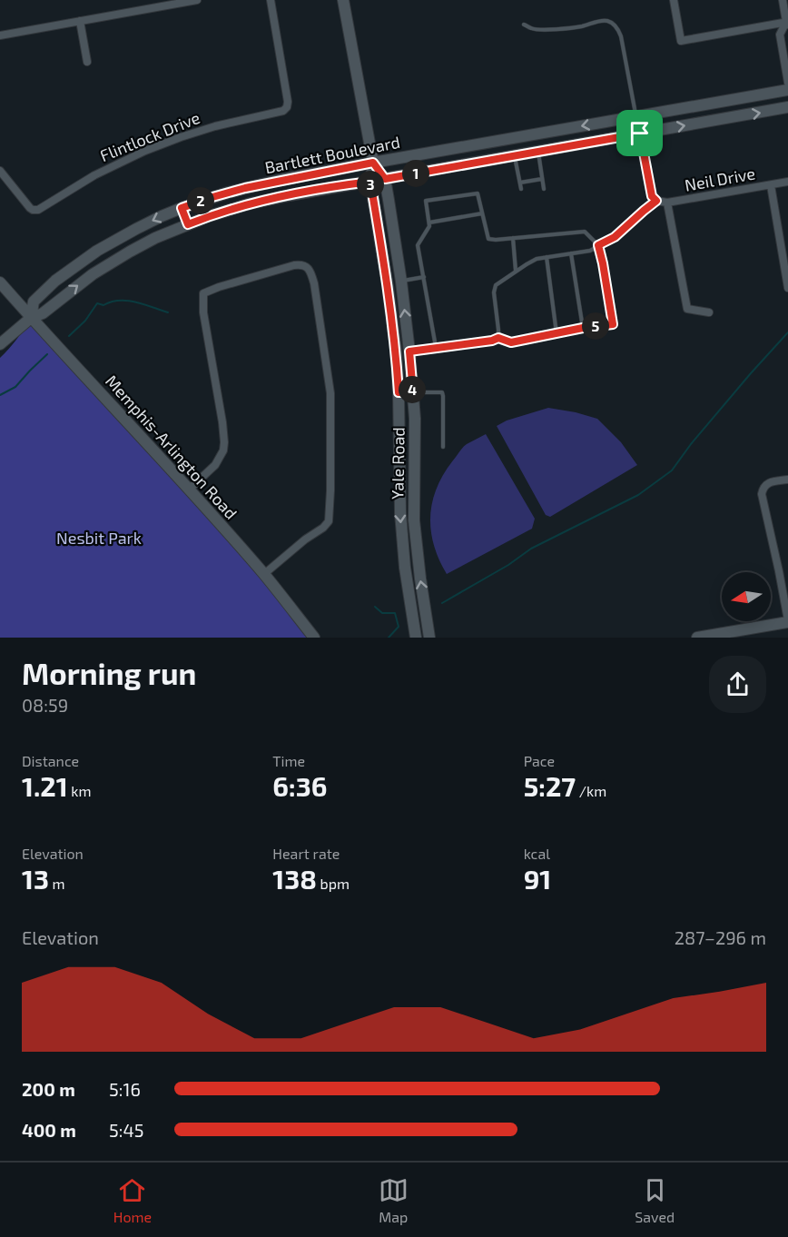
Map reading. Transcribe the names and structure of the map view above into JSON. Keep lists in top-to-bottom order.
{
  "streets": {
    "main road": ["Bartlett Boulevard", "Memphis-Arlington Road", "Yale Road"],
    "street": ["Flintlock Drive", "Neil Drive"]
  },
  "crossings": [
    ["Bartlett Boulevard", "Memphis-Arlington Road"],
    ["Bartlett Boulevard", "Yale Road"]
  ],
  "parks": ["Nesbit Park"],
  "north": "left",
  "page": {
    "pins": [
      "1",
      "3",
      "2",
      "5",
      "4"
    ],
    "heading": ["Morning run", "08:59"],
    "stats": [
      ["Distance", "1.21 km"],
      ["Time", "6:36"],
      ["Pace", "5:27 /km"],
      ["Elevation", "13 m"],
      ["Heart rate", "138 bpm"],
      ["kcal", "91"]
    ],
    "chart": ["Elevation", "287–296 m"],
    "list": [
      {
        "name": "200 m",
        "note": "5:16"
      },
      {
        "name": "400 m",
        "note": "5:45"
      }
    ],
    "tabs": ["Home", "Map", "Saved"]
  }
}
